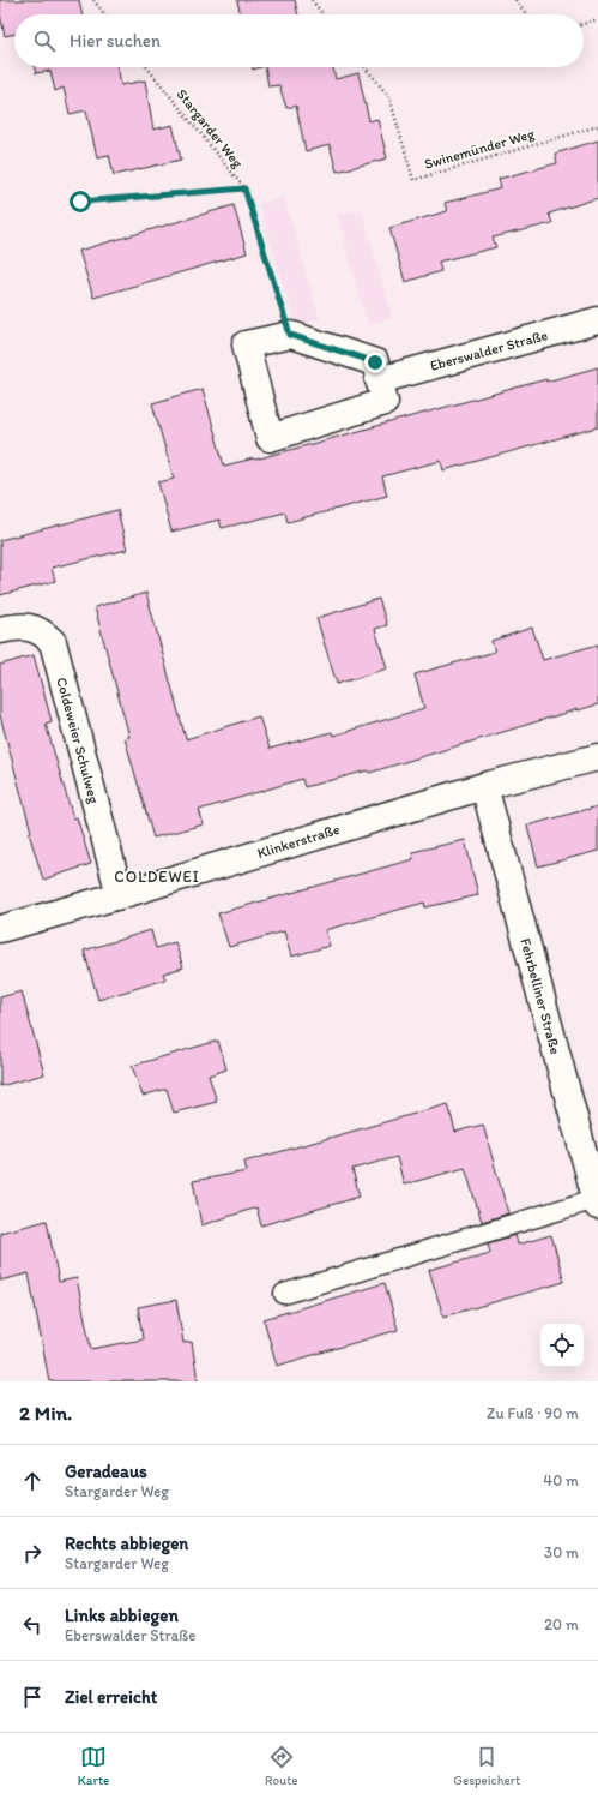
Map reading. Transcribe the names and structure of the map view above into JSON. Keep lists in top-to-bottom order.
{
  "streets": {
    "street": [
      "Eberswalder Straße",
      "Coldeweier Schulweg",
      "Klinkerstraße",
      "Fehrbelliner Straße"
    ],
    "path": ["Stargarder Weg", "Swinemünder Weg"]
  },
  "crossings": [
    ["Coldeweier Schulweg", "Klinkerstraße"],
    ["Klinkerstraße", "Fehrbelliner Straße"]
  ],
  "districts": ["COLDEWEI"],
  "page": {
    "search": "Hier suchen",
    "heading": ["2 Min.", "Zu Fuß · 90 m"],
    "list": [
      ["Geradeaus", "Stargarder Weg", "40 m"],
      ["Rechts abbiegen", "Stargarder Weg", "30 m"],
      ["Links abbiegen", "Eberswalder Straße", "20 m"],
      "Ziel erreicht"
    ],
    "nav": ["Karte", "Route", "Gespeichert"]
  }
}
